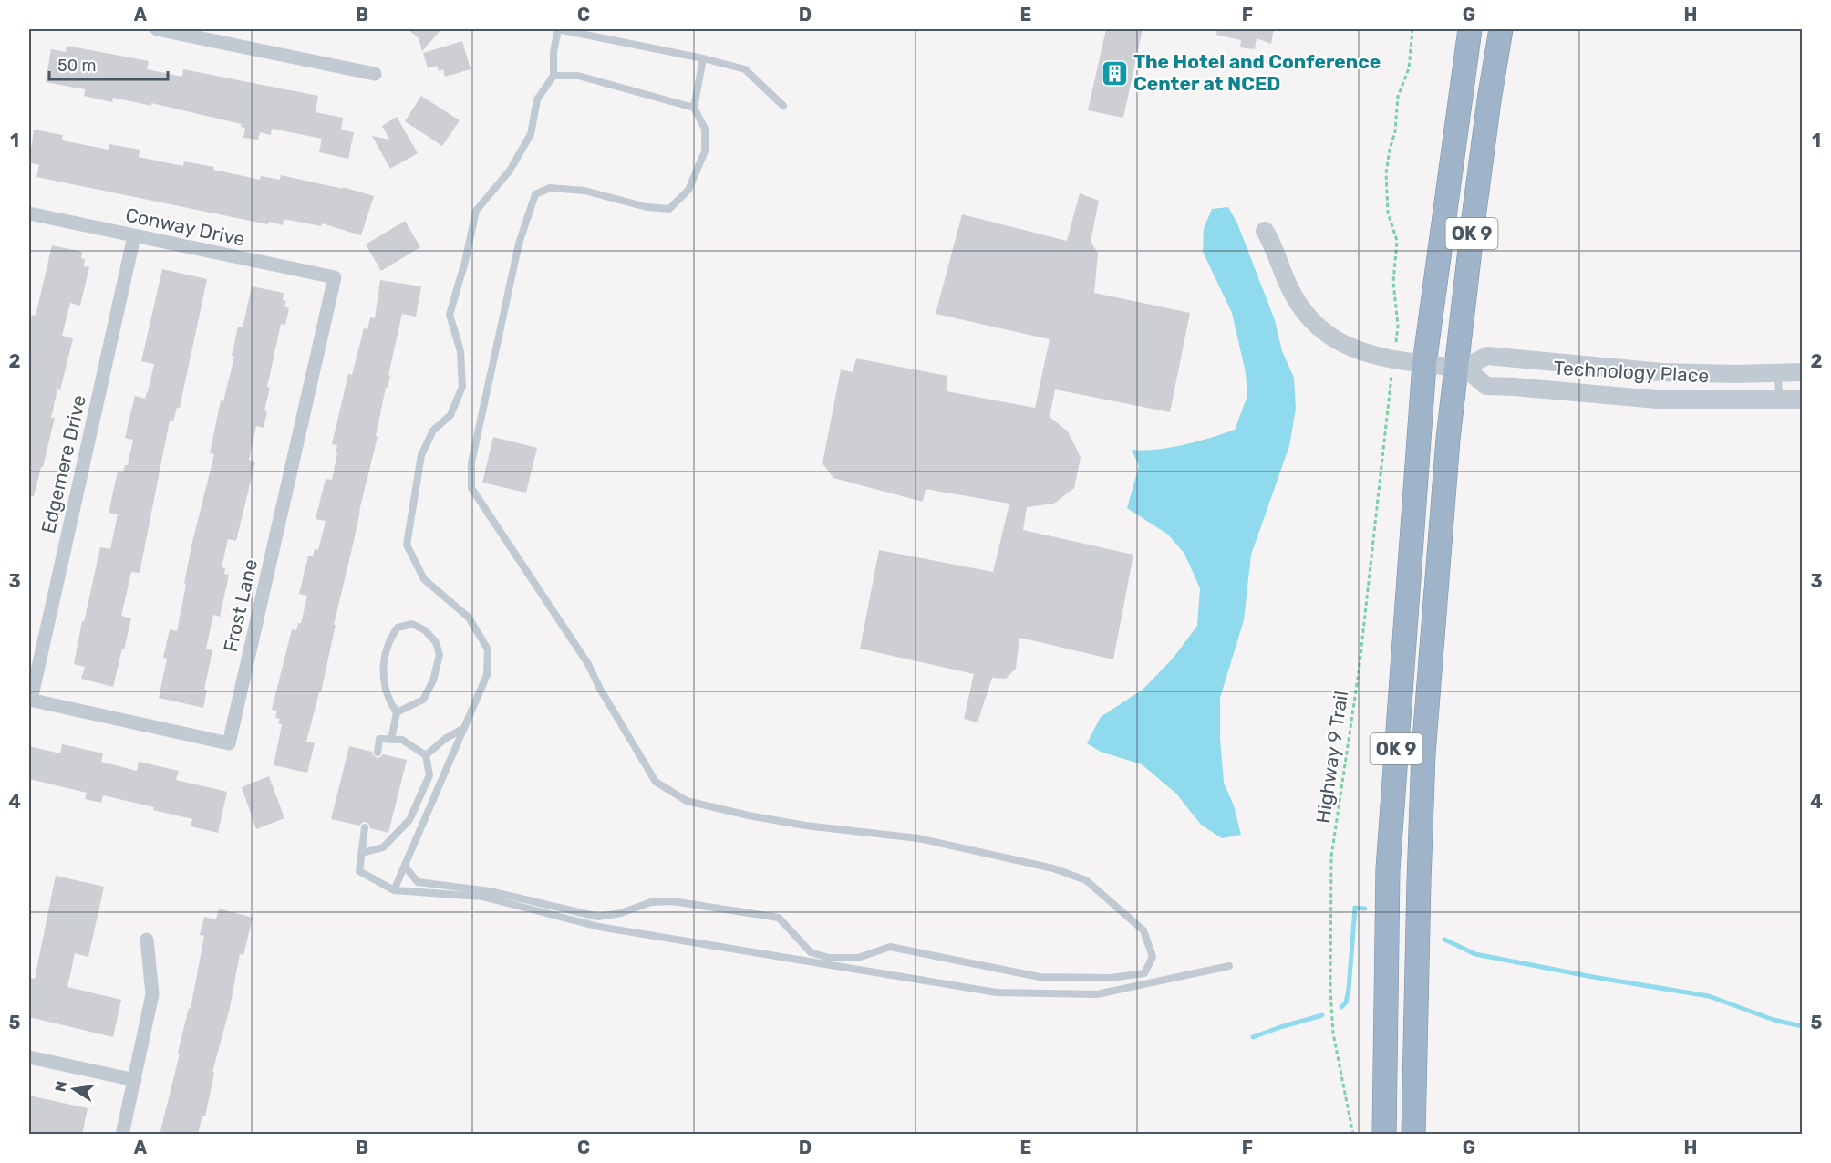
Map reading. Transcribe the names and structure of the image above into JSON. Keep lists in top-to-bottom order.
{
  "streets": {
    "highway": ["OK 9"],
    "street": [
      "Conway Drive",
      "Technology Place",
      "Edgemere Drive",
      "Frost Lane"
    ],
    "path": ["Highway 9 Trail"]
  },
  "crossings": [
    ["Conway Drive", "Edgemere Drive"],
    ["Conway Drive", "Frost Lane"],
    ["OK 9", "Technology Place"],
    ["Edgemere Drive", "Frost Lane"]
  ],
  "places": {
    "building": ["The Hotel and Conference Center at NCED"]
  },
  "scale_bar": "50 m",
  "north": "left",
  "grid": {
    "columns": [
      "A",
      "B",
      "C",
      "D",
      "E",
      "F",
      "G",
      "H"
    ],
    "rows": [
      "1",
      "2",
      "3",
      "4",
      "5"
    ]
  }
}
